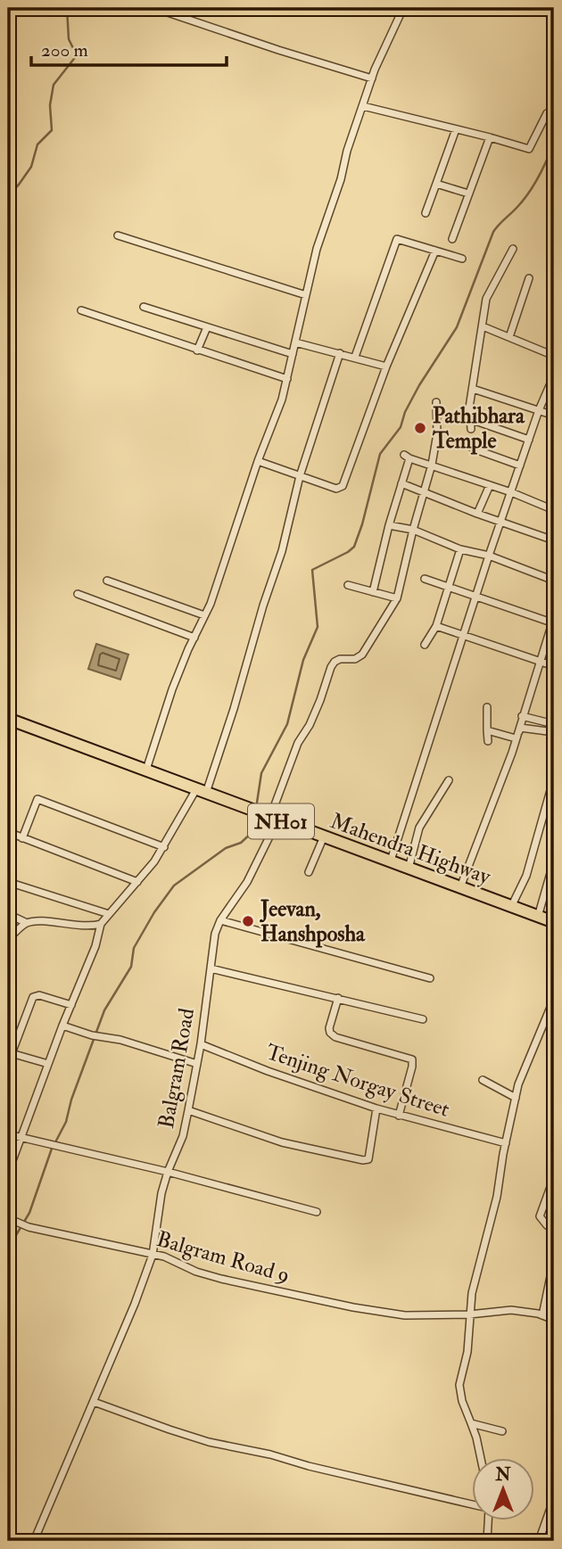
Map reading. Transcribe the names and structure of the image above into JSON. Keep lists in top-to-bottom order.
{
  "streets": {
    "highway": ["NH01", "Mahendra Highway"],
    "street": ["Balgram Road", "Tenjing Norgay Street", "Balgram Road 9"]
  },
  "crossings": [
    ["Mahendra Highway", "Balgram Road"],
    ["Balgram Road", "Tenjing Norgay Street"],
    ["Balgram Road", "Balgram Road 9"]
  ],
  "places": ["Pathibhara Temple", "Jeevan, Hanshposha"],
  "scale_bar": "200 m",
  "north": "top"
}
